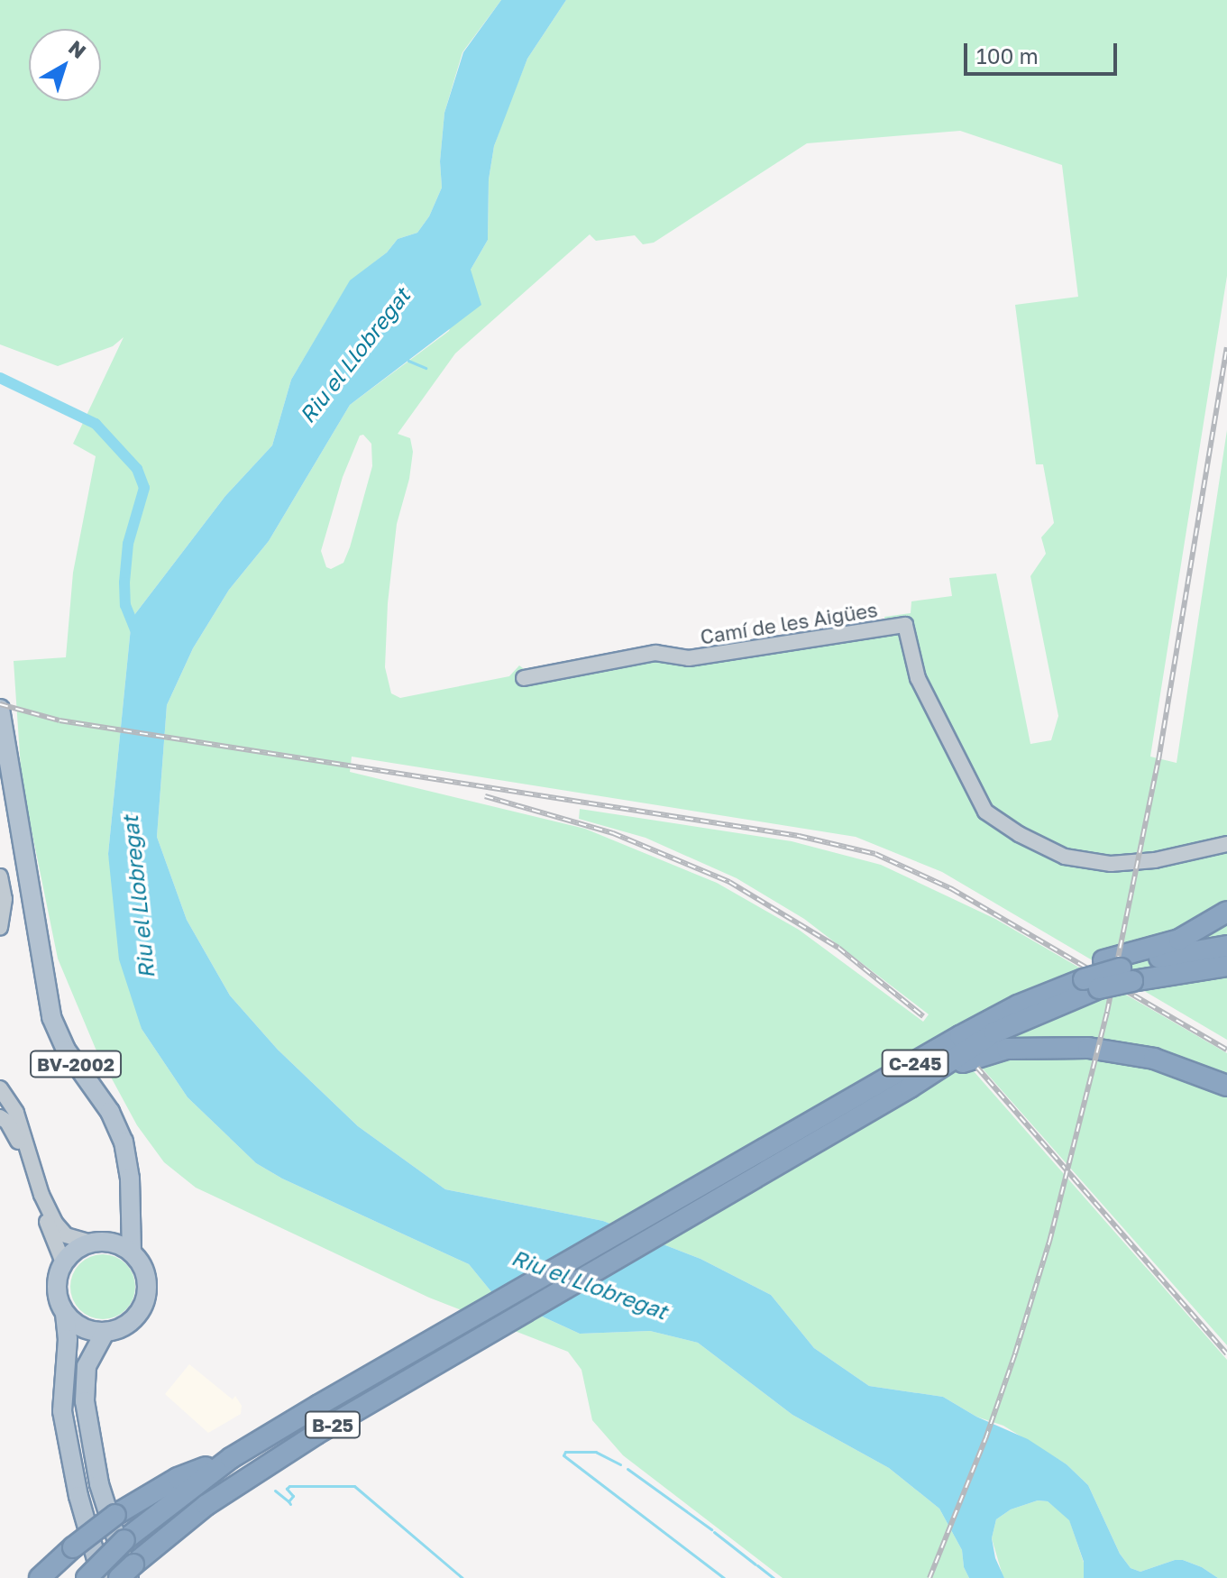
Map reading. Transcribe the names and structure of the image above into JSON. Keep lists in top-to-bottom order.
{
  "streets": {
    "highway": ["C-245", "B-25"],
    "main road": ["BV-2002"],
    "street": ["Camí de les Aigües"]
  },
  "crossings": [
    ["C-245", "B-25"]
  ],
  "water": ["Riu el Llobregat"],
  "scale_bar": "100 m",
  "north": "top right"
}
